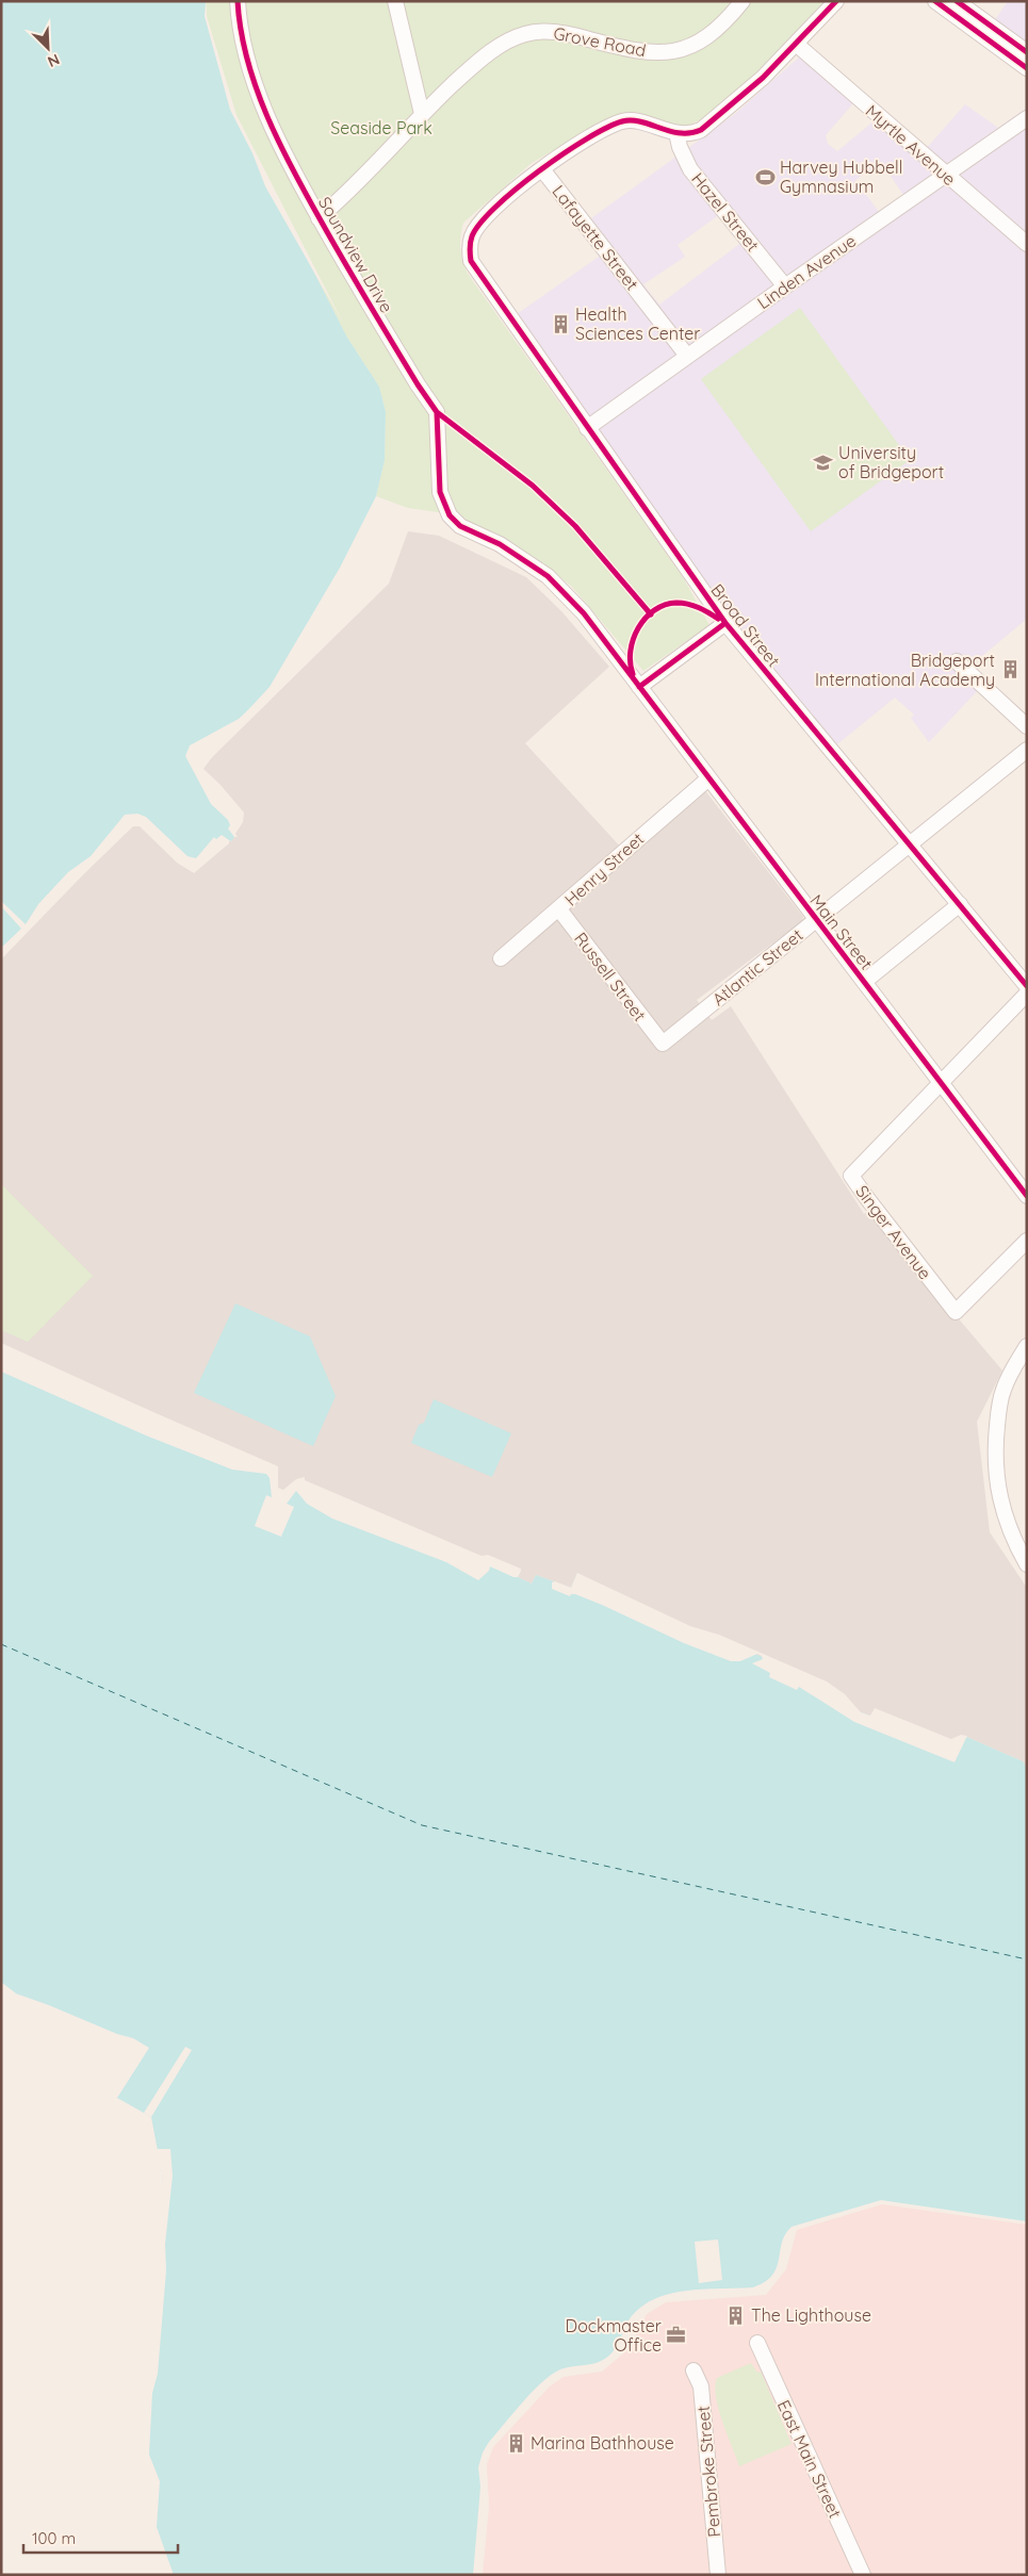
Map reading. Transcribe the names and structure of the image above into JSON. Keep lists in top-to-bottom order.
{
  "streets": {
    "street": [
      "Grove Road",
      "Myrtle Avenue",
      "Hazel Street",
      "Lafayette Street",
      "Soundview Drive",
      "Linden Avenue",
      "Broad Street",
      "Henry Street",
      "Main Street",
      "Atlantic Street",
      "Russell Street",
      "Singer Avenue",
      "East Main Street",
      "Pembroke Street"
    ]
  },
  "crossings": [
    ["Grove Road", "Soundview Drive"],
    ["Myrtle Avenue", "Linden Avenue"],
    ["Hazel Street", "Linden Avenue"],
    ["Lafayette Street", "Linden Avenue"],
    ["Lafayette Street", "Broad Street"],
    ["Soundview Drive", "Main Street"],
    ["Linden Avenue", "Broad Street"],
    ["Broad Street", "Atlantic Street"],
    ["Henry Street", "Main Street"],
    ["Henry Street", "Russell Street"],
    ["Main Street", "Atlantic Street"],
    ["Main Street", "Singer Avenue"],
    ["Atlantic Street", "Russell Street"]
  ],
  "parks": ["Seaside Park"],
  "places": {
    "sports": ["Harvey Hubbell Gymnasium"],
    "building": [
      "Health Sciences Center",
      "Bridgeport International Academy",
      "The Lighthouse",
      "Marina Bathhouse"
    ],
    "school or university": ["University of Bridgeport"],
    "office": ["Dockmaster Office"]
  },
  "scale_bar": "100 m",
  "north": "bottom right"
}
